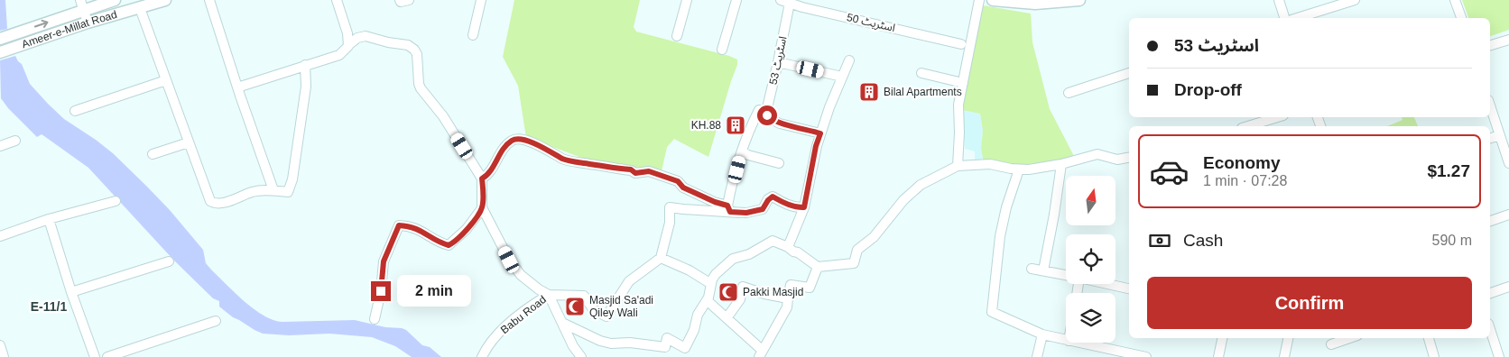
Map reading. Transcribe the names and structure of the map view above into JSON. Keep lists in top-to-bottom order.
{
  "streets": {
    "main road": ["Ameer-e-Millat Road"],
    "street": ["اسٹریٹ 50", "اسٹریٹ 53", "Babu Road"]
  },
  "crossings": [
    ["اسٹریٹ 50", "اسٹریٹ 53"]
  ],
  "districts": ["E-11/1"],
  "places": {
    "building": ["Bilal Apartments", "KH.88"],
    "mosque": ["Pakki Masjid", "Masjid Sa'adi Qiley Wali"]
  },
  "north": "top",
  "page": {
    "banner": ["اسٹریٹ 53", "Drop-off"],
    "list": [
      {
        "name": "Economy",
        "note": "1 min · 07:28",
        "value": "$1.27"
      }
    ],
    "pay": ["Cash", "590 m"],
    "buttons": "Confirm",
    "bubble": "2 min"
  }
}
